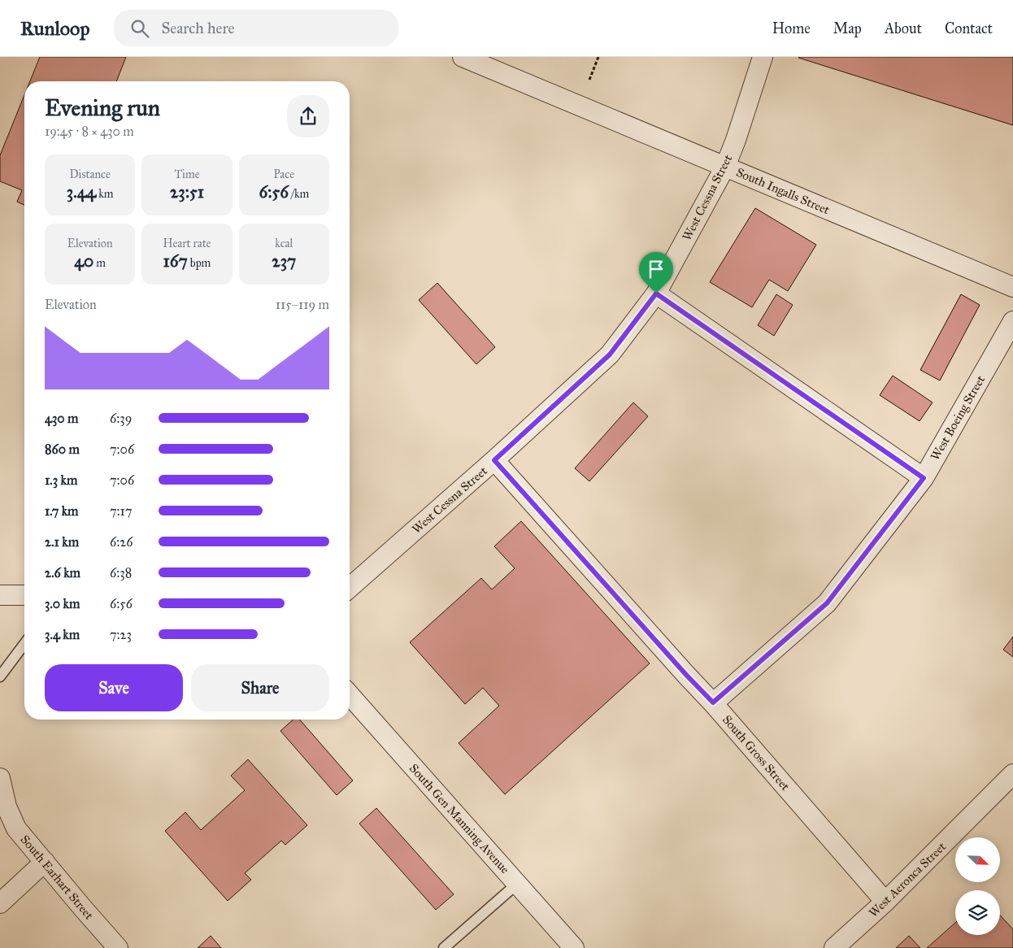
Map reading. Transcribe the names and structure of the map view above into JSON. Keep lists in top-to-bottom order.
{
  "streets": {
    "street": [
      "South Ingalls Street",
      "West Cessna Street",
      "West Boeing Street",
      "South Gross Street",
      "South Gen Manning Avenue",
      "South Earhart Street",
      "West Aeronca Street"
    ]
  },
  "crossings": [
    ["South Ingalls Street", "West Cessna Street"],
    ["West Cessna Street", "South Gross Street"],
    ["West Boeing Street", "South Gross Street"],
    ["South Gross Street", "West Aeronca Street"]
  ],
  "north": "bottom right",
  "page": {
    "header": "Runloop",
    "search": "Search here",
    "nav": [
      "Home",
      "Map",
      "About",
      "Contact"
    ],
    "heading": ["Evening run", "19:45 · 8 × 430 m"],
    "stats": [
      ["Distance", "3.44 km"],
      ["Time", "23:51"],
      ["Pace", "6:56 /km"],
      ["Elevation", "40 m"],
      ["Heart rate", "167 bpm"],
      ["kcal", "237"]
    ],
    "chart": ["Elevation", "115–119 m"],
    "list": [
      {
        "name": "430 m",
        "note": "6:39"
      },
      {
        "name": "860 m",
        "note": "7:06"
      },
      {
        "name": "1.3 km",
        "note": "7:06"
      },
      {
        "name": "1.7 km",
        "note": "7:17"
      },
      {
        "name": "2.1 km",
        "note": "6:26"
      },
      {
        "name": "2.6 km",
        "note": "6:38"
      },
      {
        "name": "3.0 km",
        "note": "6:56"
      },
      {
        "name": "3.4 km",
        "note": "7:23"
      }
    ],
    "buttons": ["Save", "Share"]
  }
}
